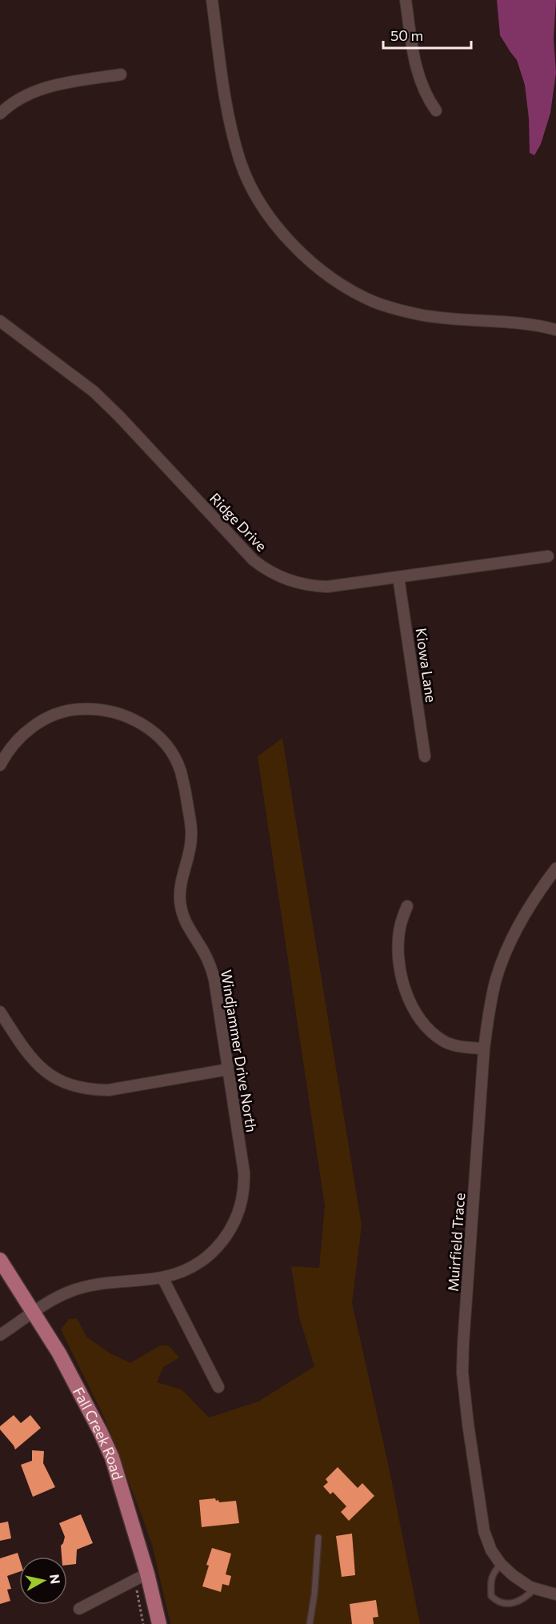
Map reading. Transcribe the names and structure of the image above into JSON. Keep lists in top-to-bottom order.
{
  "streets": {
    "main road": ["Fall Creek Road"],
    "street": [
      "Ridge Drive",
      "Kiowa Lane",
      "Windjammer Drive North",
      "Muirfield Trace"
    ]
  },
  "crossings": [
    ["Ridge Drive", "Kiowa Lane"],
    ["Windjammer Drive North", "Fall Creek Road"]
  ],
  "scale_bar": "50 m",
  "north": "right"
}
